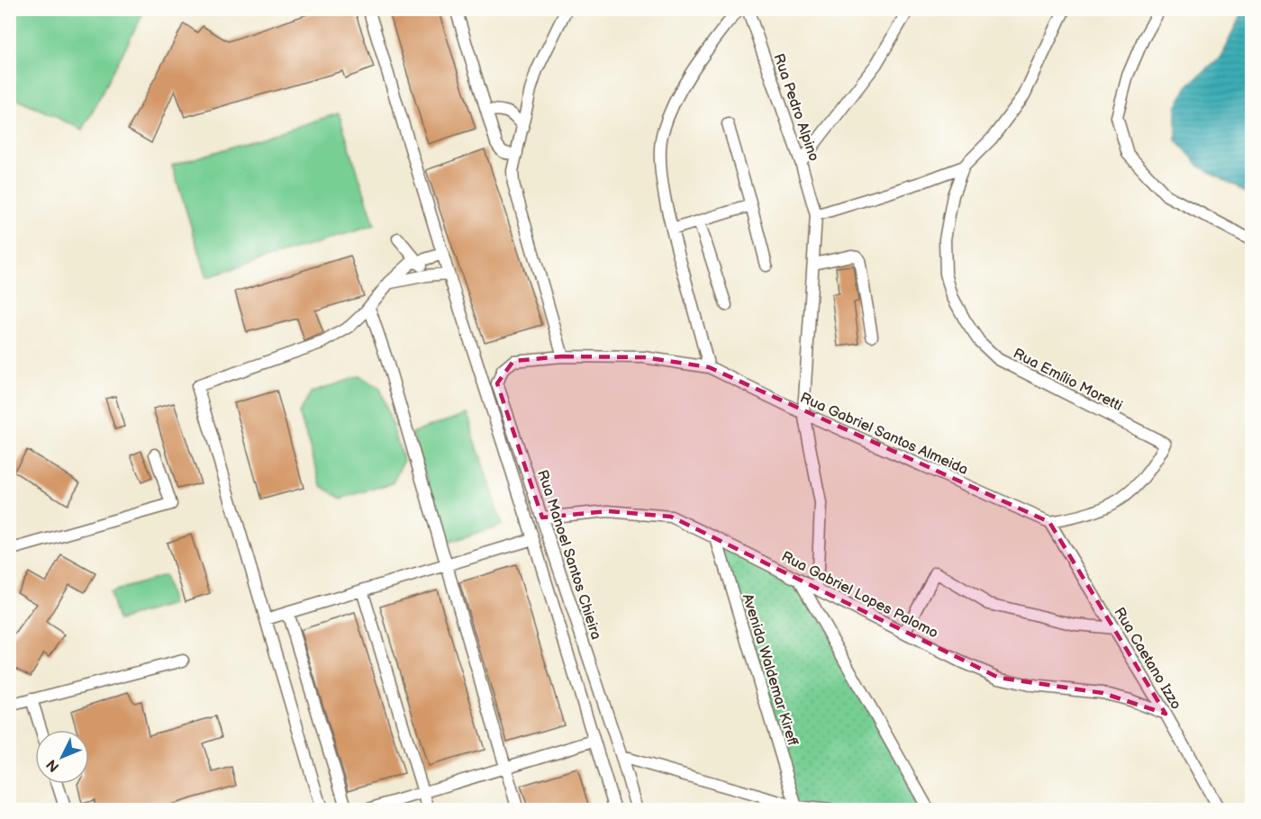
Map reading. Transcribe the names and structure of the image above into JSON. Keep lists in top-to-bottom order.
{
  "streets": {
    "street": [
      "Rua Pedro Alpino",
      "Rua Emílio Moretti",
      "Rua Gabriel Santos Almeida",
      "Rua Manoel Santos Chieira",
      "Rua Gabriel Lopes Palomo",
      "Rua Caetano Izzo",
      "Avenida Waldemar Kireff"
    ]
  },
  "crossings": [
    ["Rua Pedro Alpino", "Rua Gabriel Santos Almeida"],
    ["Rua Pedro Alpino", "Rua Gabriel Lopes Palomo"],
    ["Rua Emílio Moretti", "Rua Gabriel Santos Almeida"],
    ["Rua Emílio Moretti", "Rua Caetano Izzo"],
    ["Rua Gabriel Santos Almeida", "Rua Manoel Santos Chieira"],
    ["Rua Gabriel Santos Almeida", "Rua Caetano Izzo"],
    ["Rua Manoel Santos Chieira", "Rua Gabriel Lopes Palomo"],
    ["Rua Gabriel Lopes Palomo", "Rua Caetano Izzo"],
    ["Rua Gabriel Lopes Palomo", "Avenida Waldemar Kireff"]
  ],
  "north": "bottom left"
}
